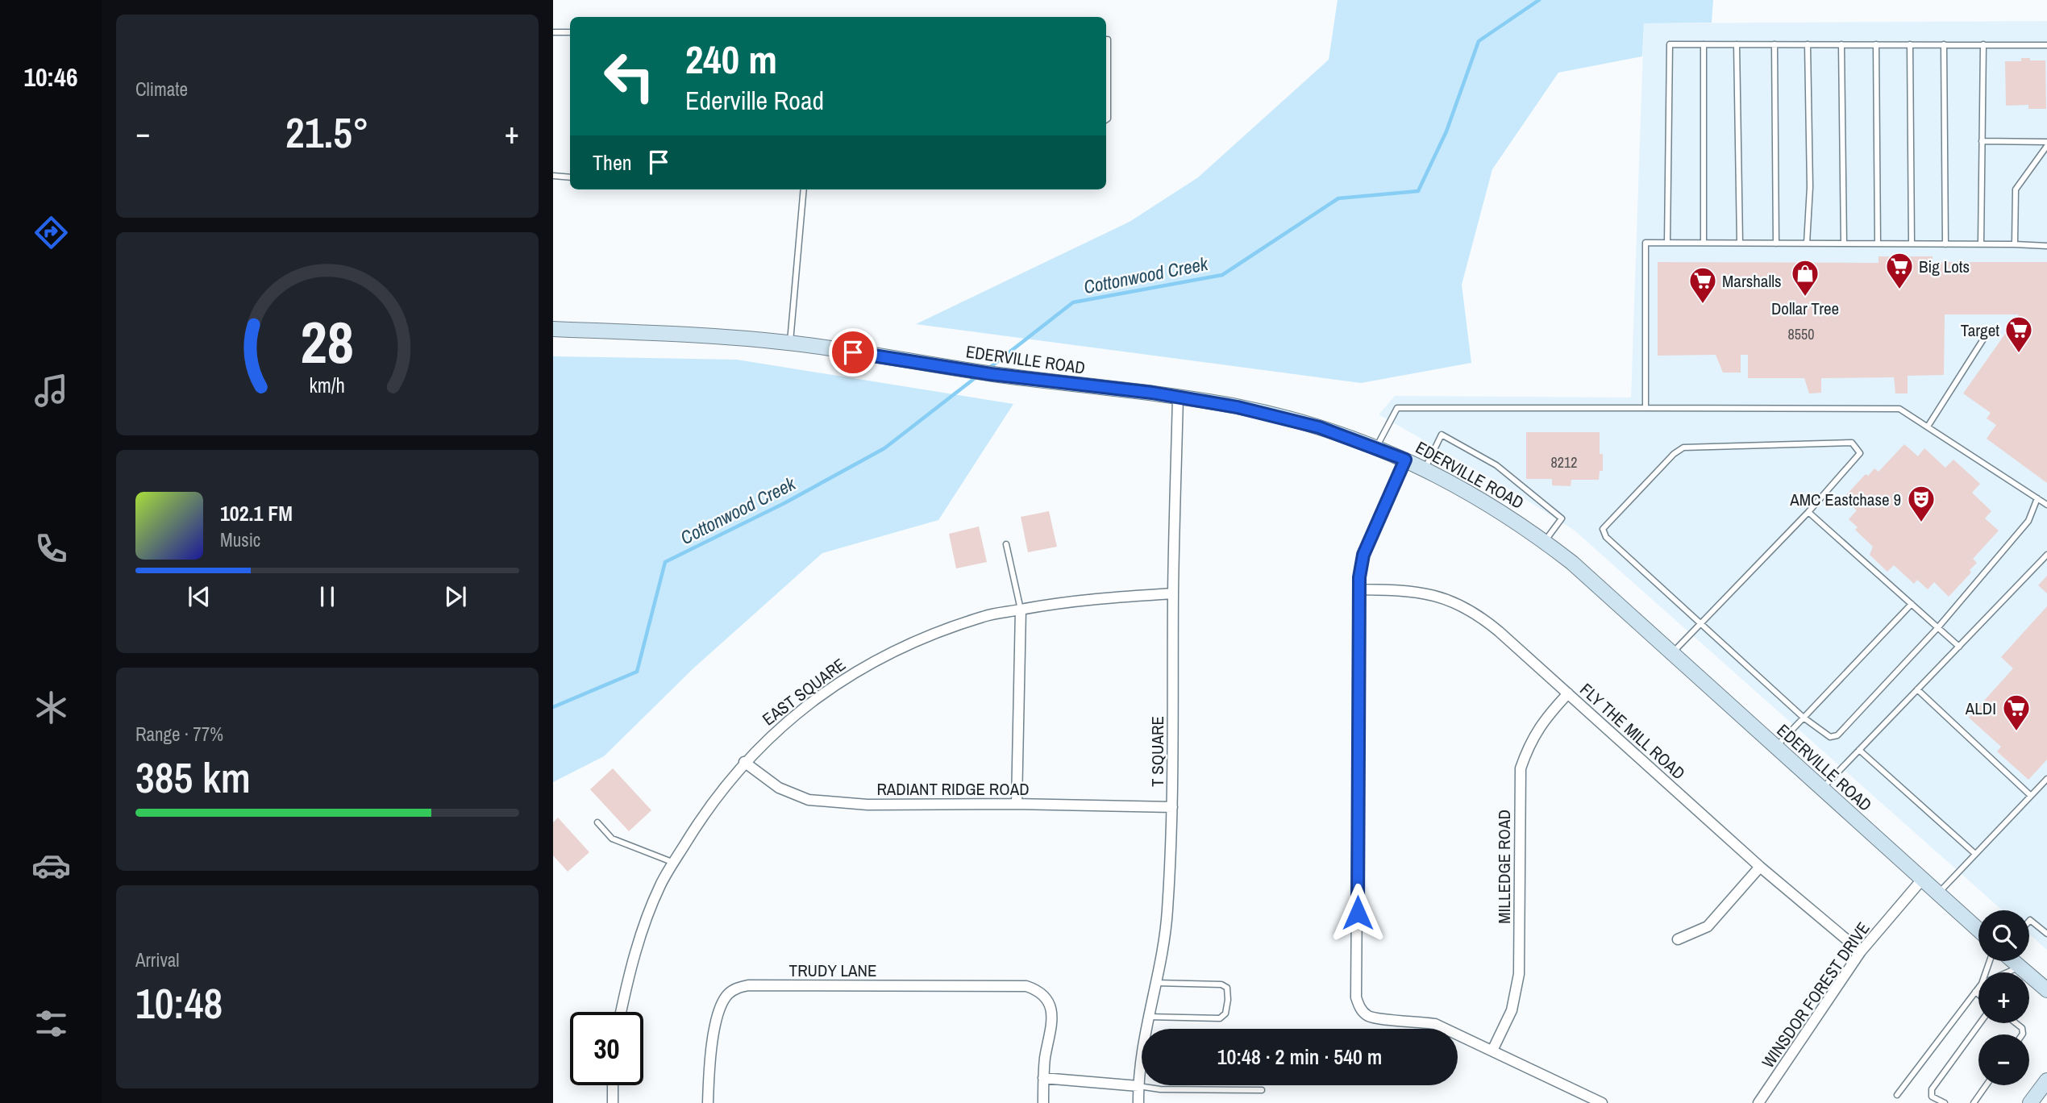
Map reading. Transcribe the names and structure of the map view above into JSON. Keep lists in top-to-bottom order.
{
  "streets": {
    "street": [
      "EDERVILLE ROAD",
      "EAST SQUARE",
      "FLY THE MILL ROAD",
      "T SQUARE",
      "RADIANT RIDGE ROAD",
      "MILLEDGE ROAD",
      "TRUDY LANE",
      "WINSDOR FOREST DRIVE"
    ]
  },
  "crossings": [
    ["EDERVILLE ROAD", "T SQUARE"],
    ["EDERVILLE ROAD", "WINSDOR FOREST DRIVE"],
    ["EAST SQUARE", "T SQUARE"],
    ["EAST SQUARE", "RADIANT RIDGE ROAD"],
    ["FLY THE MILL ROAD", "MILLEDGE ROAD"],
    ["FLY THE MILL ROAD", "WINSDOR FOREST DRIVE"],
    ["T SQUARE", "RADIANT RIDGE ROAD"]
  ],
  "water": ["Cottonwood Creek"],
  "places": {
    "supermarket": [
      "Big Lots",
      "Marshalls",
      "Target",
      "ALDI"
    ],
    "shop": ["Dollar Tree"],
    "theatre": ["AMC Eastchase 9"]
  },
  "house_numbers": ["8550", "8212"],
  "page": {
    "tabs": "10:46",
    "tile": [
      "Climate",
      ["Range · 77%", "385 km"],
      ["Arrival", "10:48"]
    ],
    "turn": ["240 m", "Ederville Road"],
    "heat": ["−", "21.5°", "+"],
    "then": "Then",
    "song": ["102.1 FM", "Music"],
    "map_buttons": ["+", "−"],
    "limit": "30",
    "trip": "10:48 · 2 min · 540 m",
    "gauge": ["28", "km/h"]
  }
}
